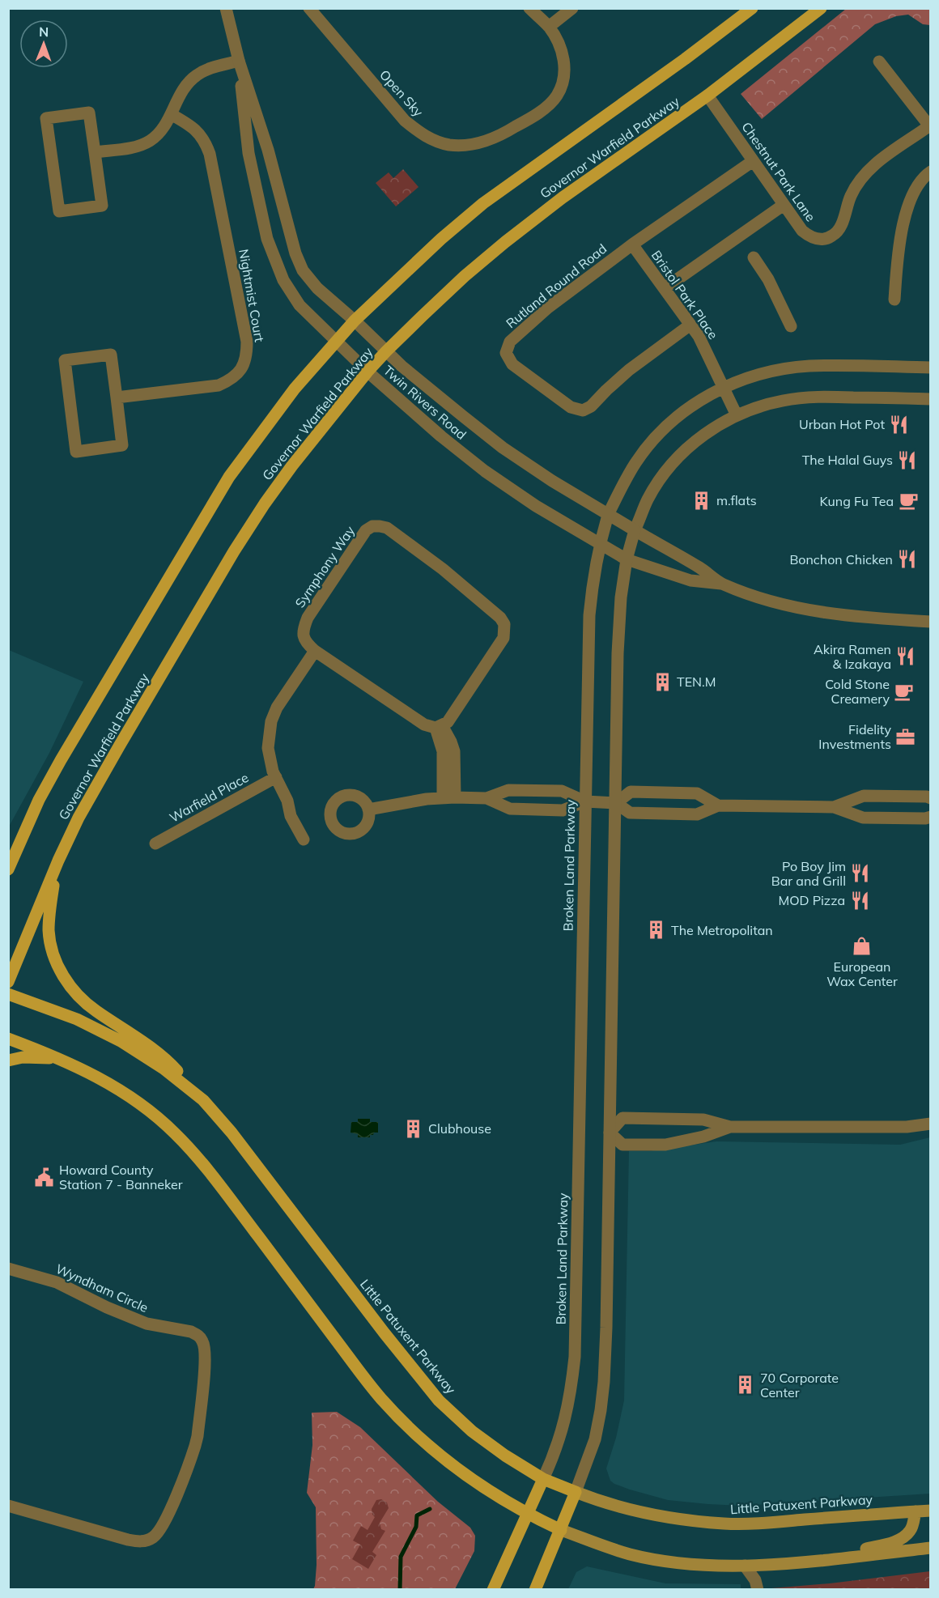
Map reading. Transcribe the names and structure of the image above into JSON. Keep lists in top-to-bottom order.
{
  "streets": {
    "main road": ["Governor Warfield Parkway", "Broken Land Parkway", "Little Patuxent Parkway"],
    "street": [
      "Open Sky",
      "Chestnut Park Lane",
      "Rutland Round Road",
      "Bristol Park Place",
      "Nightmist Court",
      "Twin Rivers Road",
      "Symphony Way",
      "Warfield Place",
      "Wyndham Circle"
    ]
  },
  "crossings": [
    ["Governor Warfield Parkway", "Chestnut Park Lane"],
    ["Governor Warfield Parkway", "Twin Rivers Road"],
    ["Chestnut Park Lane", "Rutland Round Road"],
    ["Rutland Round Road", "Bristol Park Place"],
    ["Bristol Park Place", "Broken Land Parkway"],
    ["Twin Rivers Road", "Broken Land Parkway"],
    ["Broken Land Parkway", "Little Patuxent Parkway"]
  ],
  "places": {
    "restaurant": [
      "Urban Hot Pot",
      "The Halal Guys",
      "Bonchon Chicken",
      "Akira Ramen & Izakaya",
      "Po Boy Jim Bar and Grill",
      "MOD Pizza"
    ],
    "building": [
      "m.flats",
      "TEN.M",
      "The Metropolitan",
      "Clubhouse",
      "70 Corporate Center"
    ],
    "cafe": ["Kung Fu Tea", "Cold Stone Creamery"],
    "office": ["Fidelity Investments"],
    "shop": ["European Wax Center"],
    "public building": ["Howard County Station 7 - Banneker"]
  },
  "north": "top"
}
